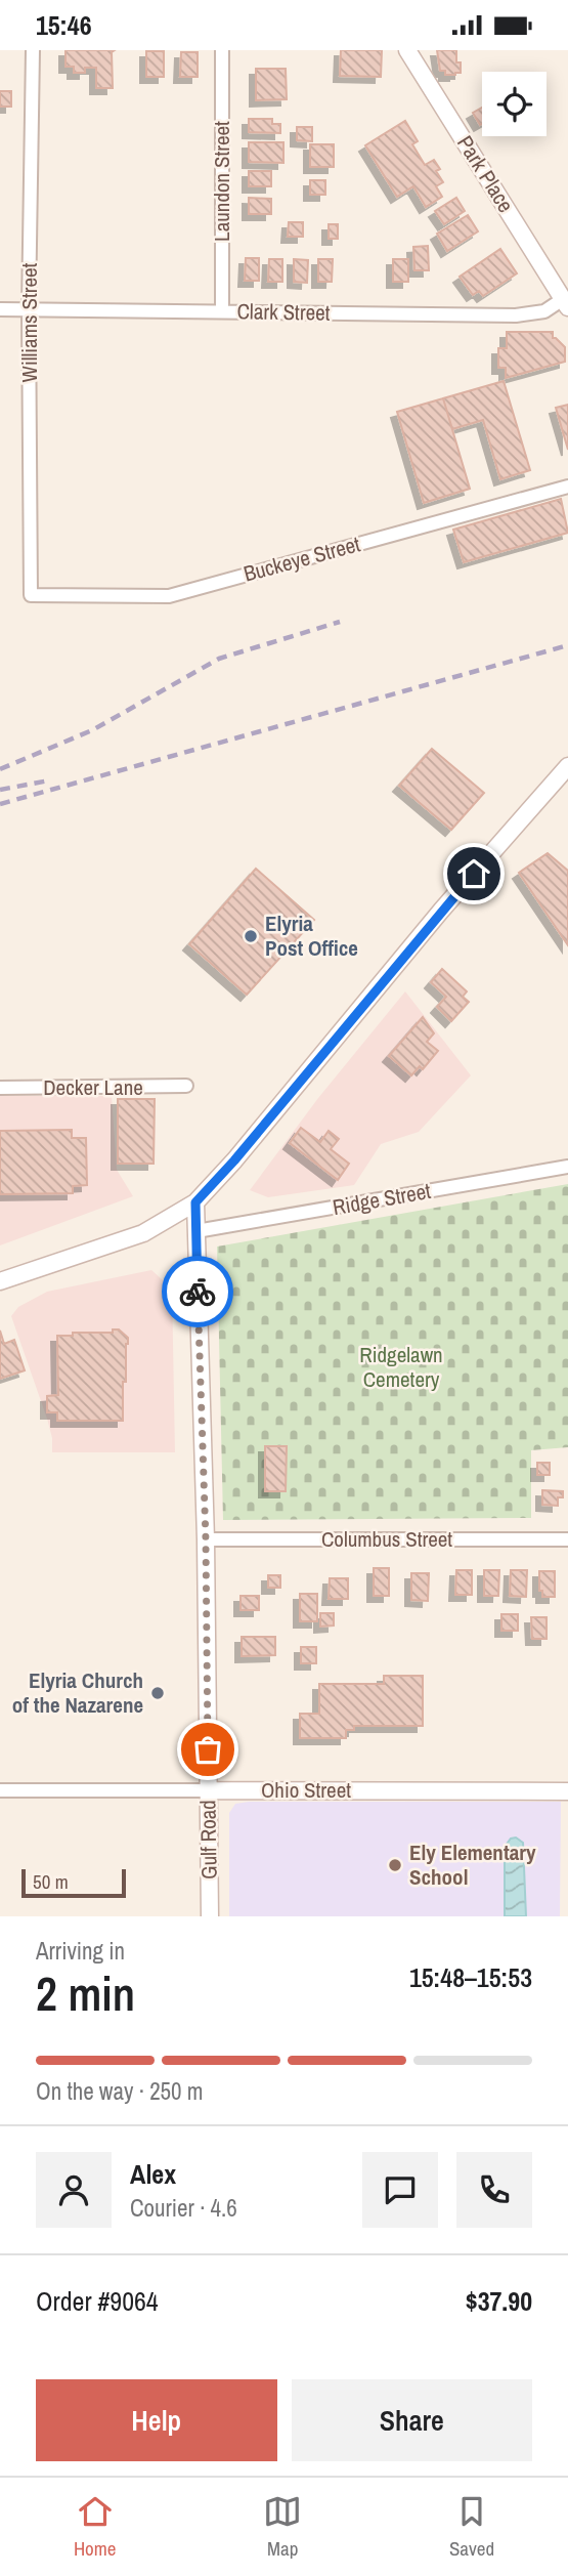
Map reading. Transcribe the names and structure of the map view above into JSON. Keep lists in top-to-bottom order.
{
  "streets": {
    "street": [
      "Park Place",
      "Laundon Street",
      "Clark Street",
      "Williams Street",
      "Buckeye Street",
      "Decker Lane",
      "Ridge Street",
      "Columbus Street",
      "Ohio Street",
      "Gulf Road"
    ]
  },
  "crossings": [
    ["Park Place", "Clark Street"],
    ["Laundon Street", "Clark Street"],
    ["Clark Street", "Williams Street"],
    ["Williams Street", "Buckeye Street"],
    ["Ridge Street", "Gulf Road"],
    ["Columbus Street", "Gulf Road"],
    ["Ohio Street", "Gulf Road"]
  ],
  "parks": ["Ridgelawn Cemetery"],
  "places": ["Elyria Post Office", "Elyria Church of the Nazarene", "Ely Elementary School"],
  "scale_bar": "50 m",
  "page": {
    "status": "15:46",
    "scale": "50 m",
    "heading": ["2 min", "Arriving in", "15:48–15:53"],
    "panel": [
      "Alex",
      "Courier · 4.6",
      "Order #9064",
      "$37.90"
    ],
    "bar": "On the way · 250 m",
    "buttons": ["Help", "Share"],
    "tabs": ["Home", "Map", "Saved"]
  }
}
